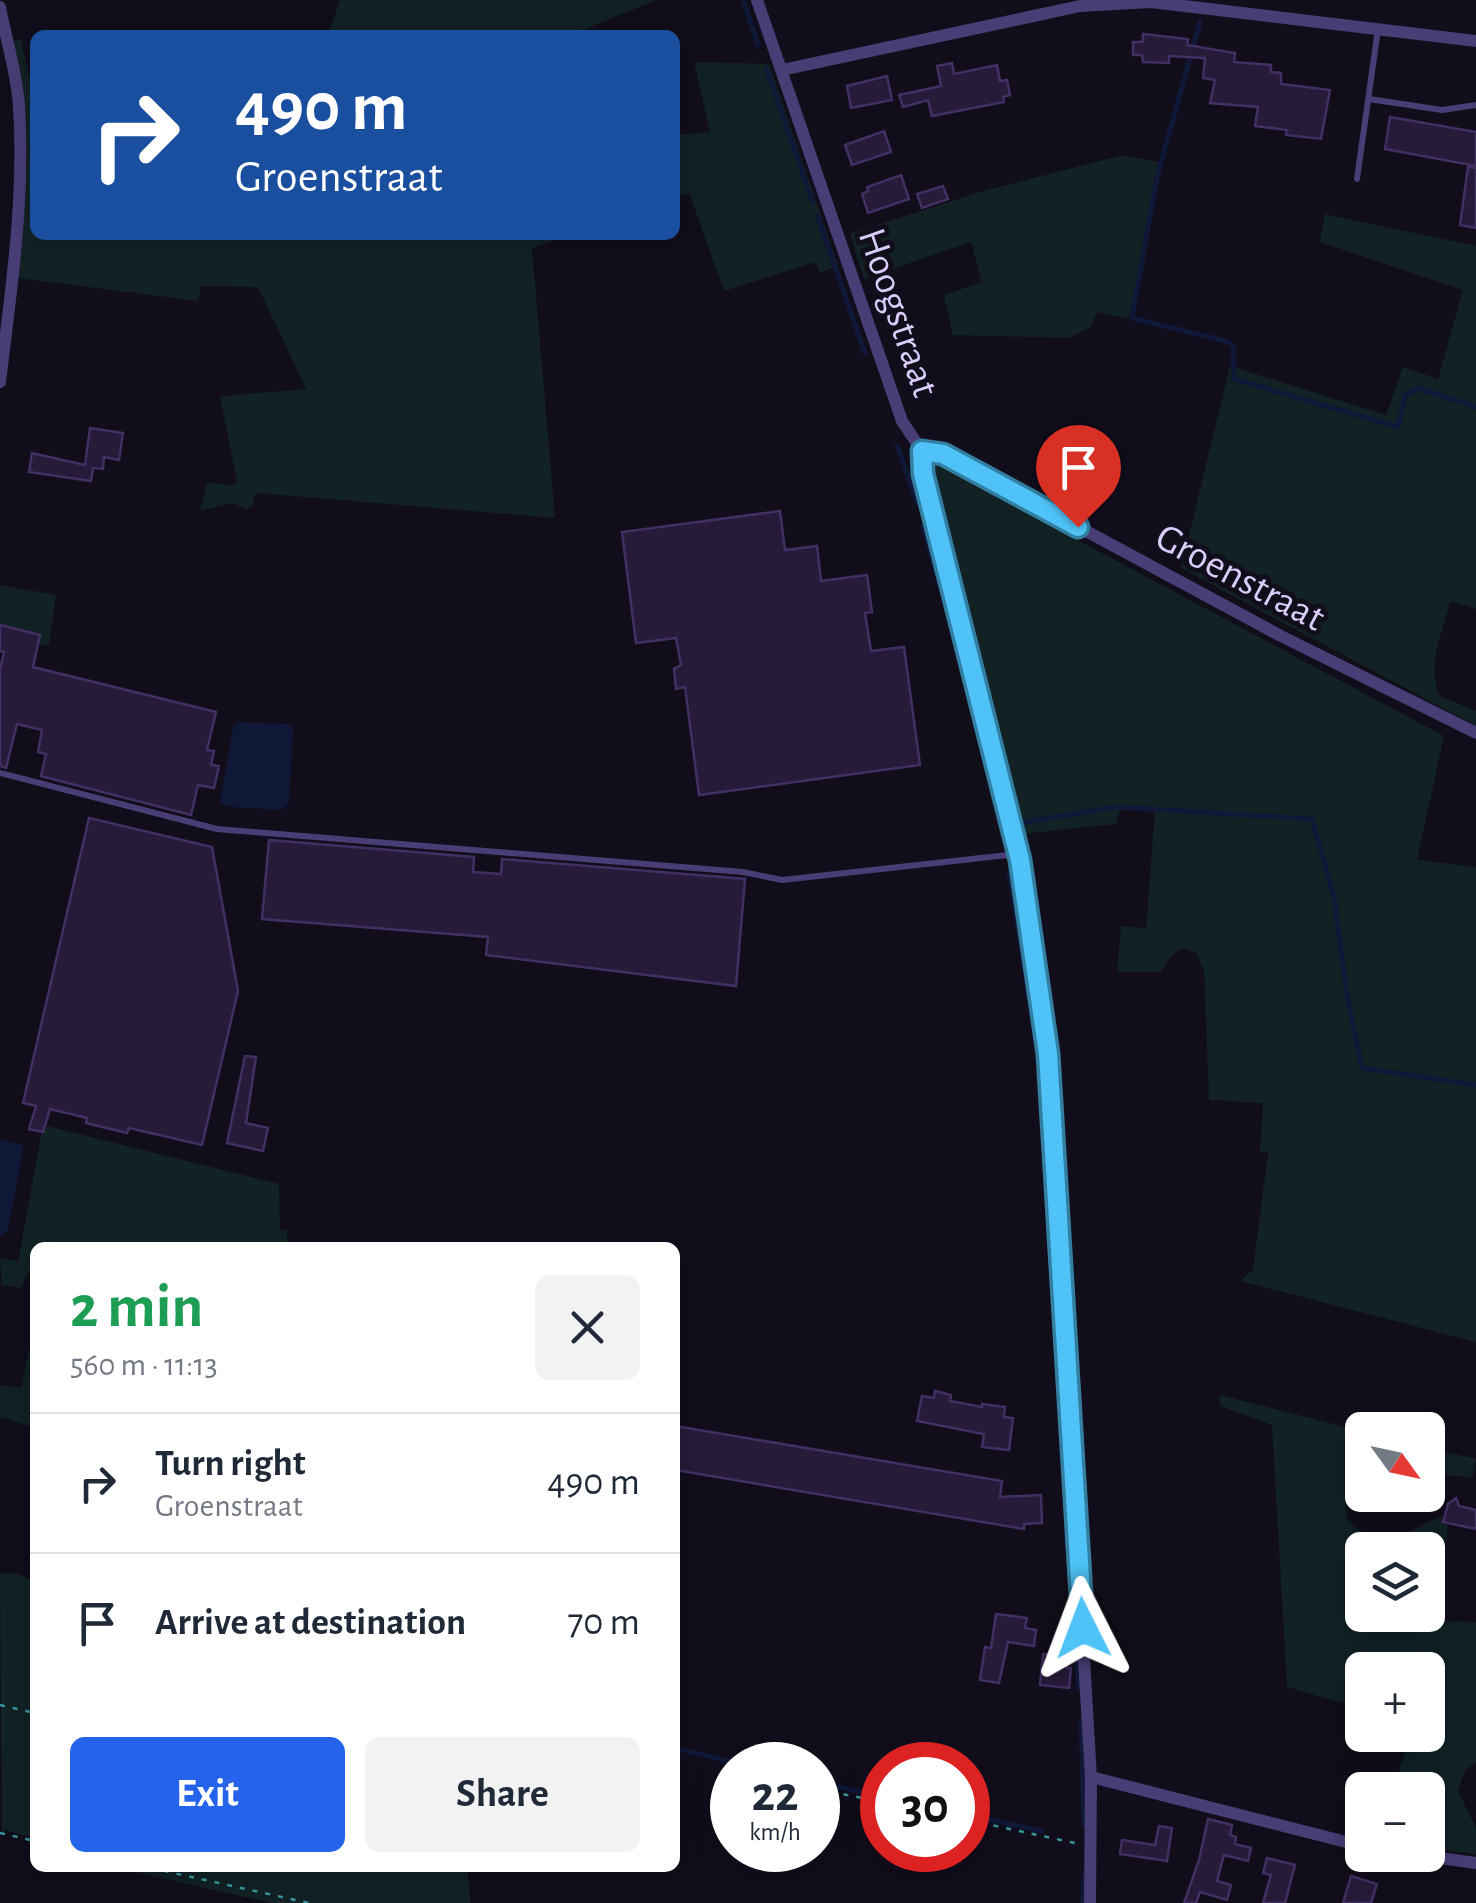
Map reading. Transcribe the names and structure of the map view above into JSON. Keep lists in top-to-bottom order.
{
  "streets": {
    "street": ["Hoogstraat", "Groenstraat"]
  },
  "crossings": [
    ["Hoogstraat", "Groenstraat"]
  ],
  "north": "bottom right",
  "page": {
    "turn": ["490 m", "Groenstraat"],
    "heading": ["2 min", "560 m · 11:13"],
    "map_buttons": ["+", "−"],
    "list": [
      {
        "name": "Turn right",
        "note": "Groenstraat",
        "value": "490 m"
      },
      {
        "name": "Arrive at destination",
        "value": "70 m"
      }
    ],
    "buttons": ["Exit", "Share"],
    "speed": "22 km/h",
    "limit": "30"
  }
}
